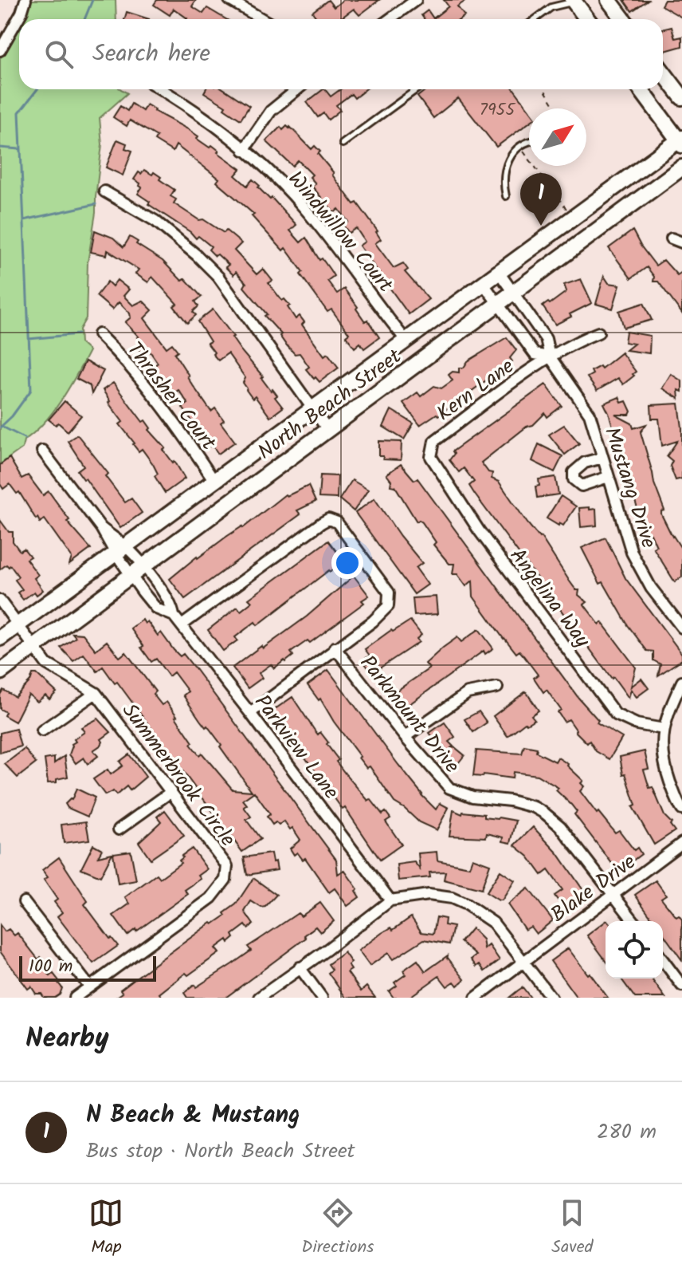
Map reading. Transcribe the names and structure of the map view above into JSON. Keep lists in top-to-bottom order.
{
  "streets": {
    "main road": ["North Beach Street"],
    "street": [
      "Windwillow Court",
      "Kern Lane",
      "Thrasher Court",
      "Mustang Drive",
      "Angelina Way",
      "Parkmount Drive",
      "Parkview Lane",
      "Summerbrook Circle",
      "Blake Drive"
    ]
  },
  "crossings": [
    ["Windwillow Court", "North Beach Street"],
    ["Kern Lane", "Mustang Drive"],
    ["Kern Lane", "Angelina Way"],
    ["Thrasher Court", "North Beach Street"],
    ["North Beach Street", "Mustang Drive"],
    ["North Beach Street", "Parkview Lane"],
    ["North Beach Street", "Summerbrook Circle"],
    ["Parkmount Drive", "Blake Drive"]
  ],
  "house_numbers": ["7955"],
  "scale_bar": "100 m",
  "north": "top right",
  "page": {
    "search": "Search here",
    "pins": "1",
    "scale": "100 m",
    "heading": "Nearby",
    "list": [
      {
        "mark": "1",
        "name": "N Beach & Mustang",
        "note": "Bus stop · North Beach Street",
        "value": "280 m"
      }
    ],
    "nav": ["Map", "Directions", "Saved"]
  }
}
